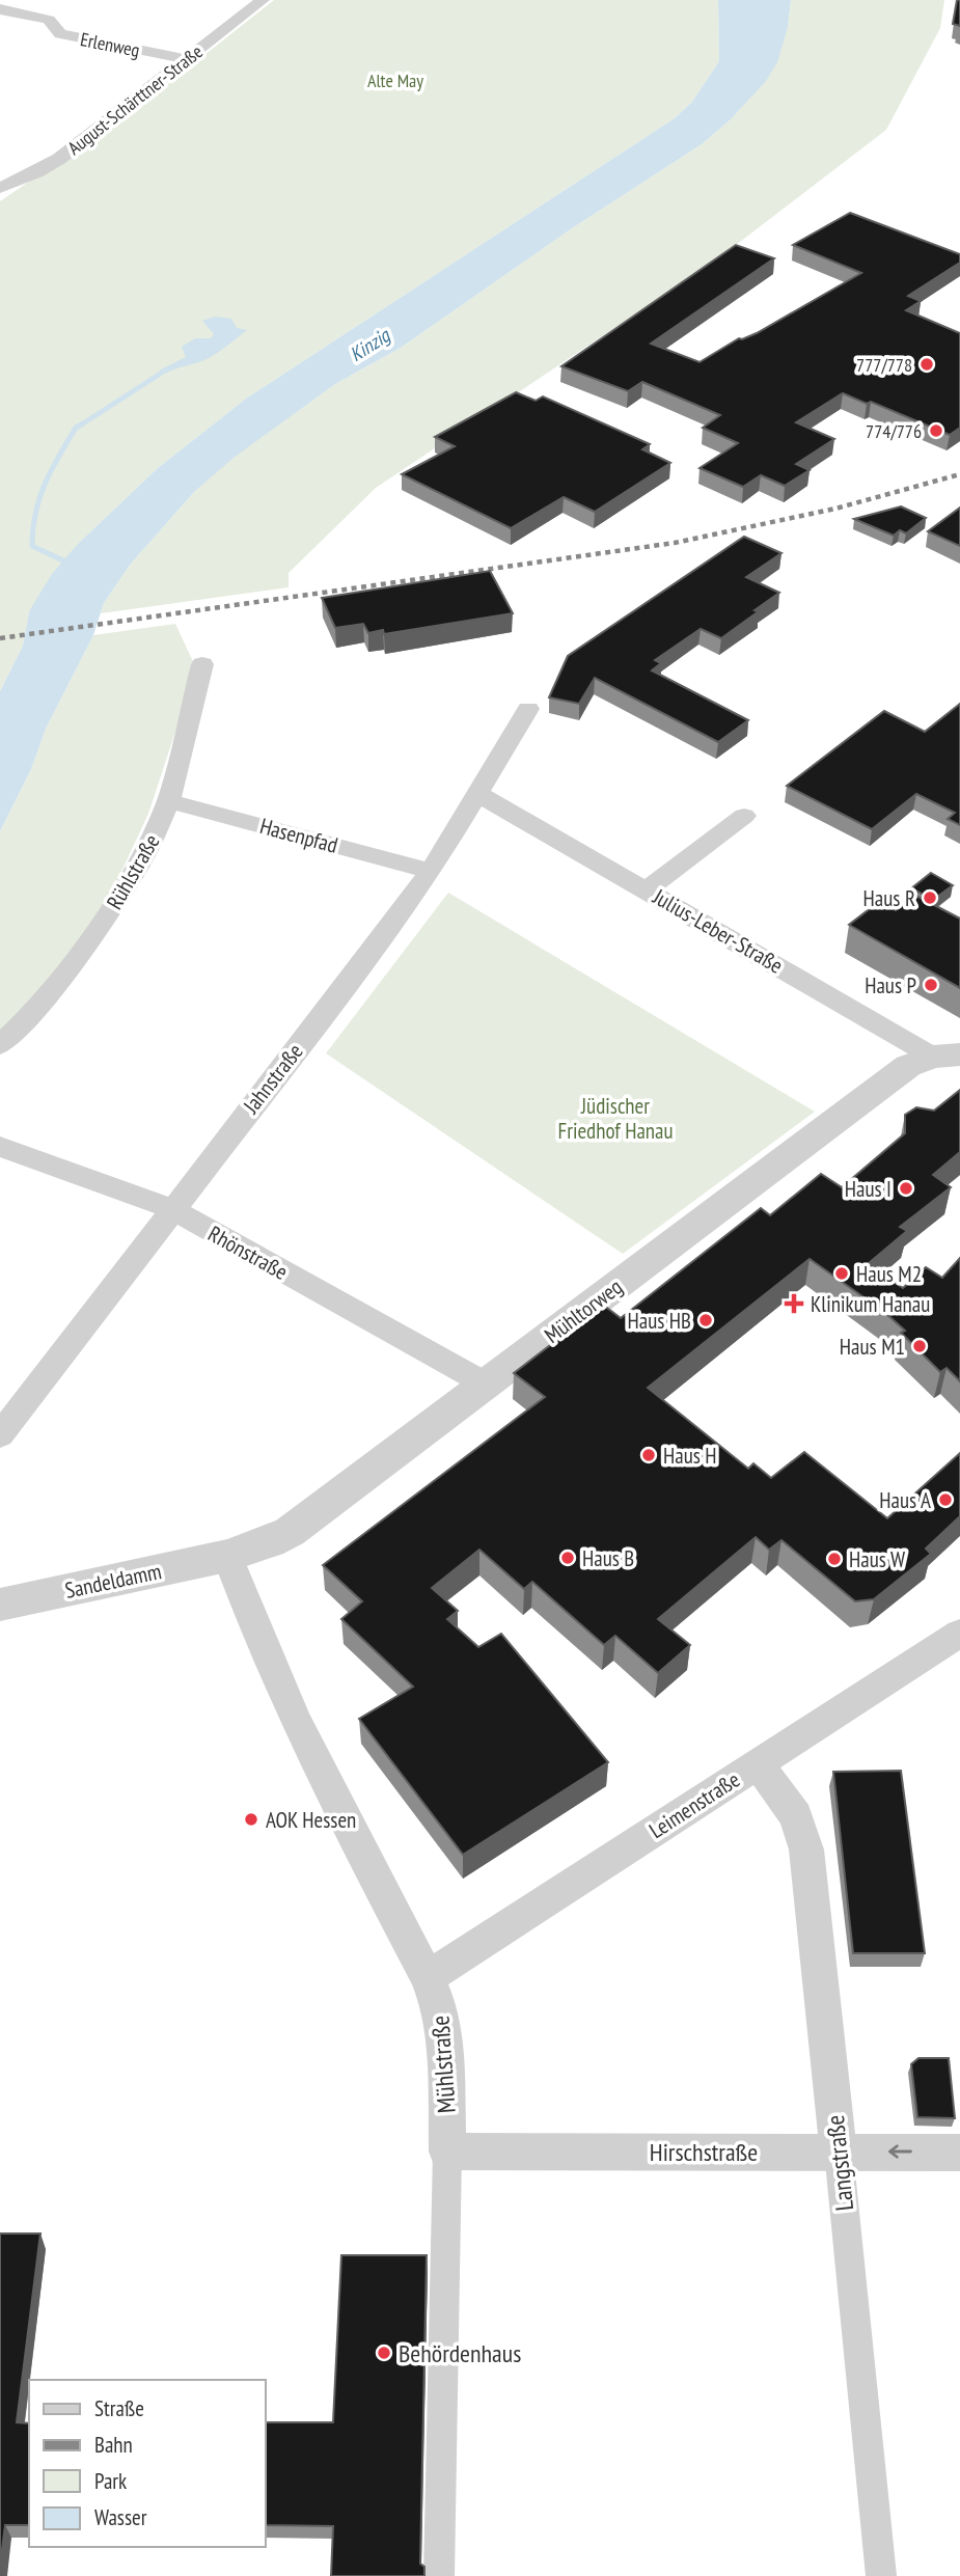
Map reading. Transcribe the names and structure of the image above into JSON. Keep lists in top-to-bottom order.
{
  "streets": {
    "street": [
      "Erlenweg",
      "August-Schärttner-Straße",
      "Hasenpfad",
      "Rühlstraße",
      "Julius-Leber-Straße",
      "Jahnstraße",
      "Rhönstraße",
      "Mühltorweg",
      "Sandeldamm",
      "Leimenstraße",
      "Mühlstraße",
      "Hirschstraße",
      "Langstraße"
    ]
  },
  "crossings": [
    ["Erlenweg", "August-Schärttner-Straße"],
    ["Hasenpfad", "Rühlstraße"],
    ["Hasenpfad", "Jahnstraße"],
    ["Julius-Leber-Straße", "Jahnstraße"],
    ["Julius-Leber-Straße", "Mühltorweg"],
    ["Jahnstraße", "Rhönstraße"],
    ["Rhönstraße", "Mühltorweg"],
    ["Mühltorweg", "Sandeldamm"],
    ["Mühltorweg", "Mühlstraße"],
    ["Sandeldamm", "Mühlstraße"],
    ["Leimenstraße", "Mühlstraße"],
    ["Leimenstraße", "Langstraße"],
    ["Mühlstraße", "Hirschstraße"],
    ["Hirschstraße", "Langstraße"]
  ],
  "water": ["Kinzig"],
  "parks": ["Alte May", "Jüdischer Friedhof Hanau"],
  "places": {
    "other": [
      "777/778",
      "774/776",
      "Haus R",
      "Haus P",
      "Haus I",
      "Haus M2",
      "Haus HB",
      "Haus M1",
      "Haus H",
      "Haus A",
      "Haus B",
      "Haus W",
      "AOK Hessen",
      "Behördenhaus"
    ],
    "health": ["Klinikum Hanau"]
  },
  "legend": [
    "Straße",
    "Bahn",
    "Park",
    "Wasser"
  ]
}
